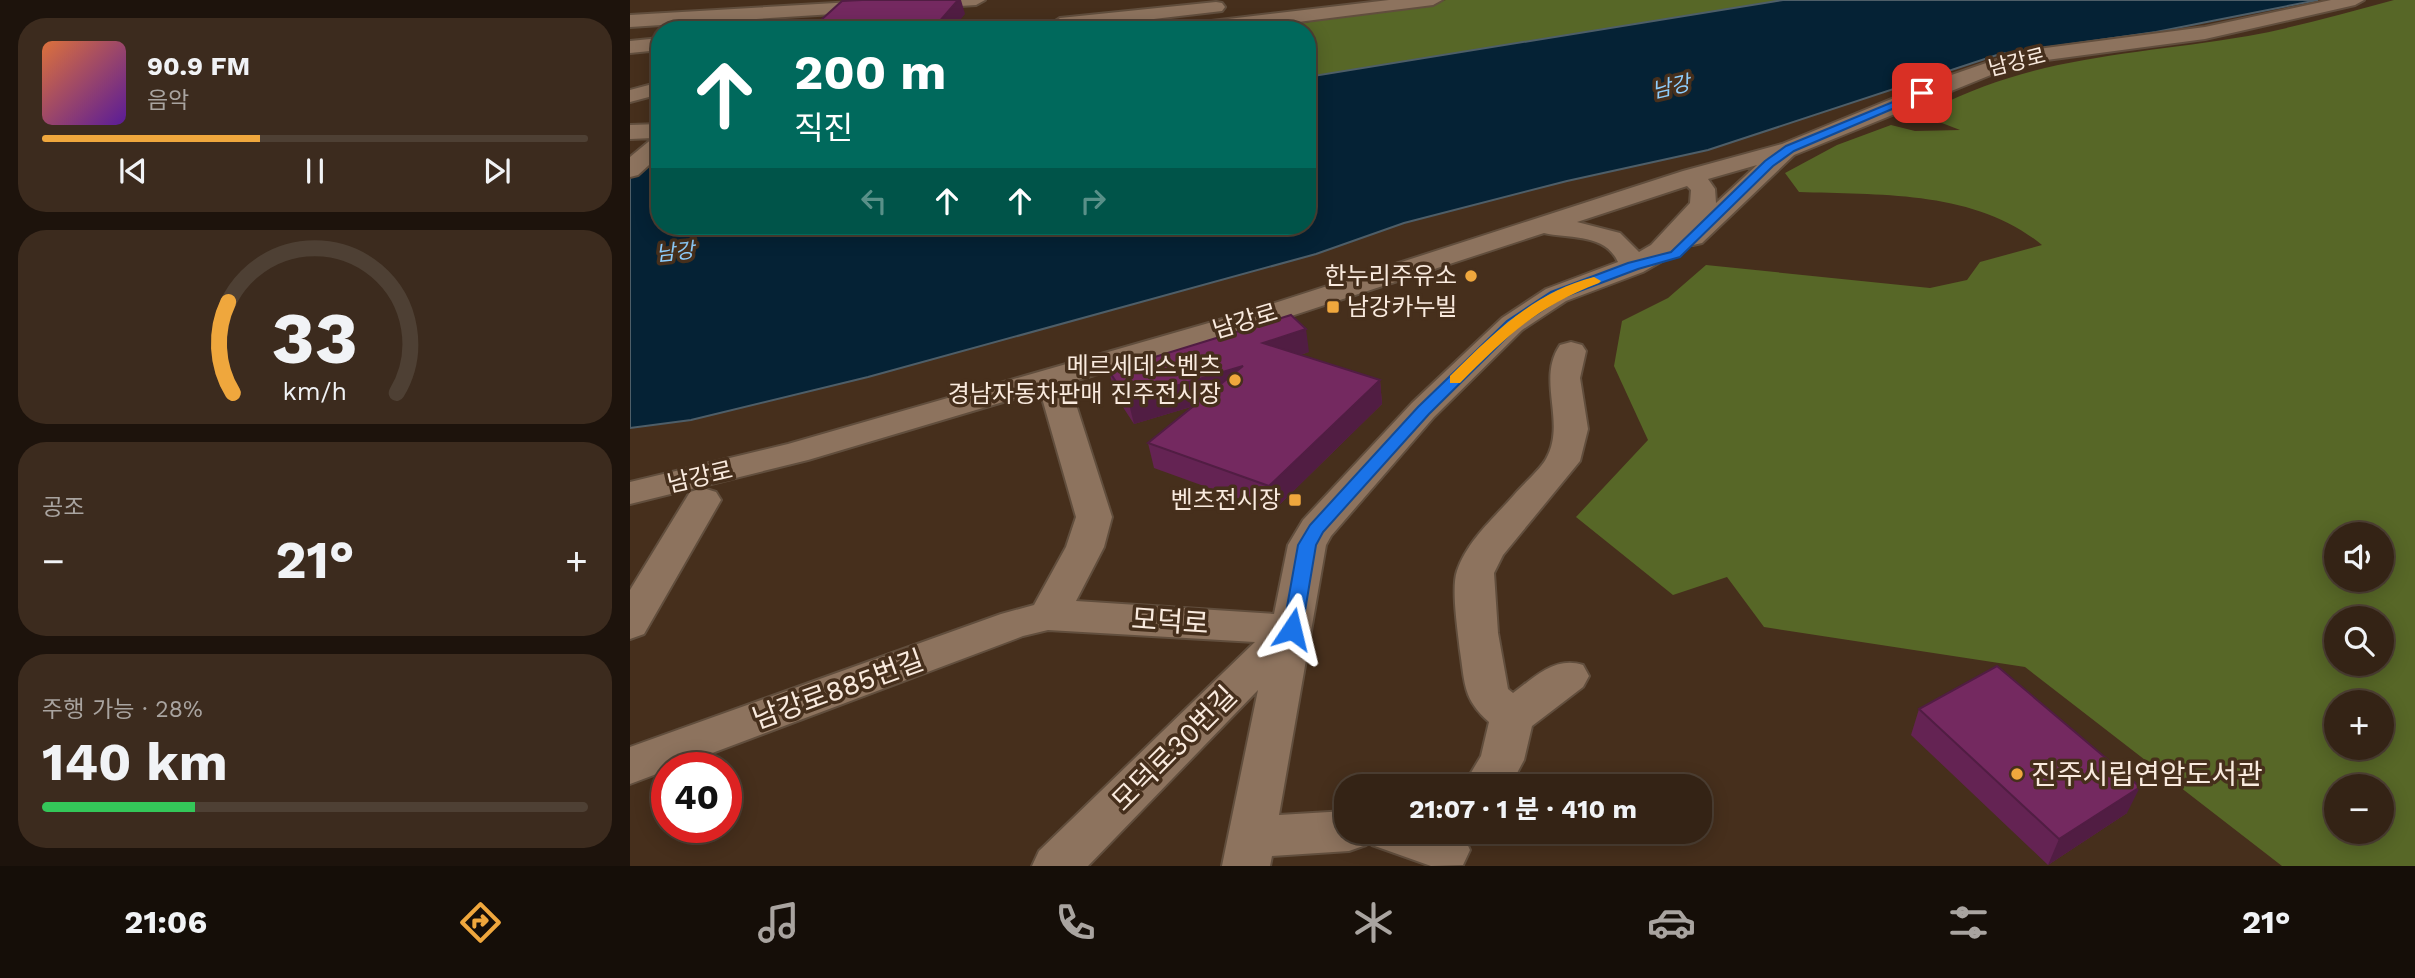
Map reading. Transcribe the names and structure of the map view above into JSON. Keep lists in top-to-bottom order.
{
  "streets": {
    "street": [
      "남강로",
      "모덕로",
      "남강로885번길",
      "모덕로30번길"
    ]
  },
  "crossings": [
    ["모덕로", "남강로885번길"],
    ["모덕로", "모덕로30번길"]
  ],
  "water": ["남강"],
  "places": {
    "other": ["한누리주유소", "메르세데스벤츠 경남자동차판매 진주전시장", "진주시립연암도서관"],
    "transit": ["남강카누빌", "벤츠전시장"]
  },
  "page": {
    "turn": ["200 m", "직진"],
    "song": ["90.9 FM", "음악"],
    "tile": [
      "공조",
      ["주행 가능 · 28%", "140 km"]
    ],
    "map_buttons": ["+", "−"],
    "heat": ["−", "21°", "+"],
    "limit": "40",
    "trip": "21:07 · 1 분 · 410 m",
    "tabs": ["21:06", "21°"],
    "gauge": ["33", "km/h"]
  }
}
